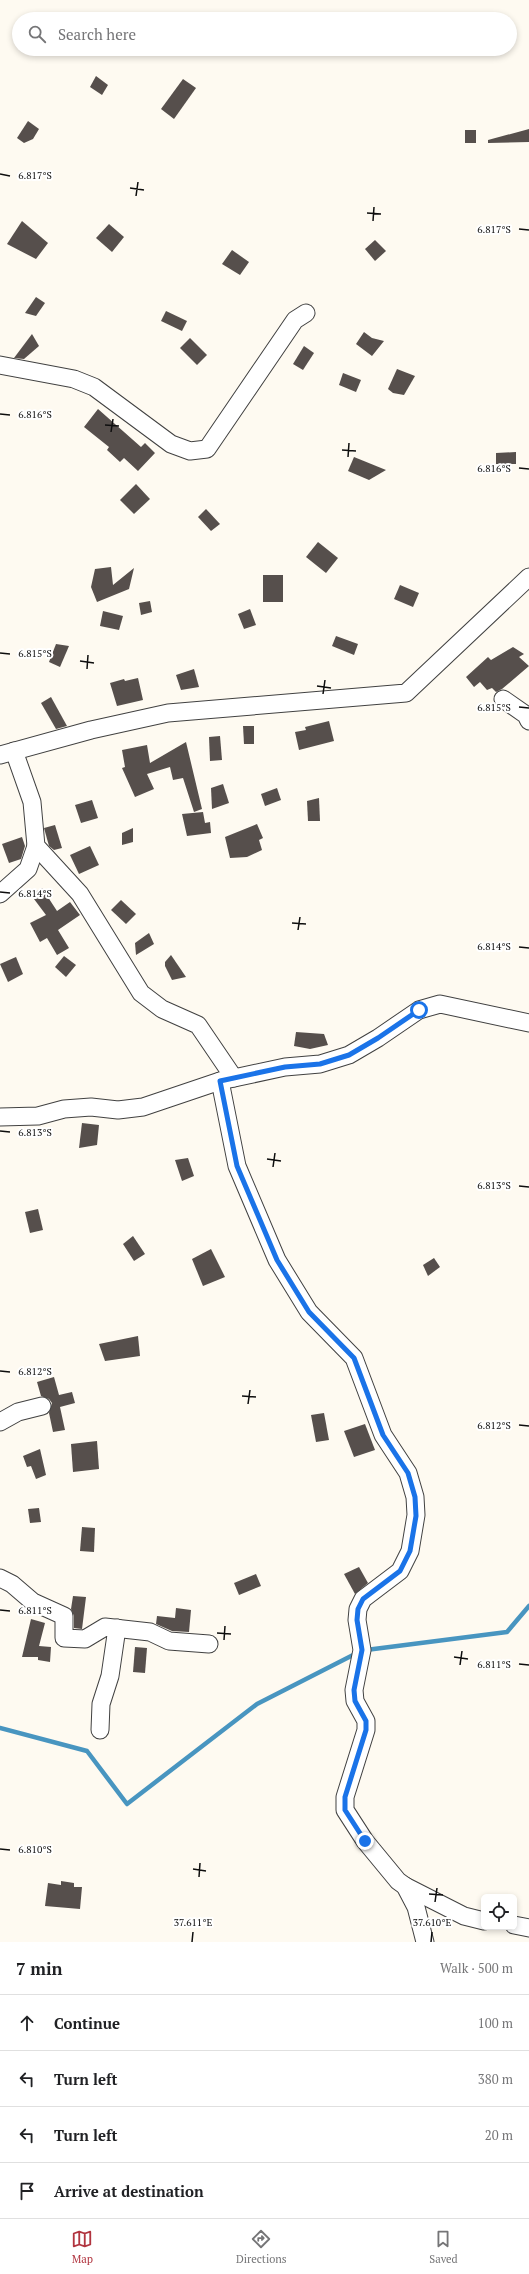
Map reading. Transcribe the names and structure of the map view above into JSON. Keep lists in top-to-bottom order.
{
  "page": {
    "search": "Search here",
    "heading": ["7 min", "Walk · 500 m"],
    "list": [
      ["Continue", "100 m"],
      ["Turn left", "380 m"],
      ["Turn left", "20 m"],
      "Arrive at destination"
    ],
    "nav": ["Map", "Directions", "Saved"]
  },
  "coordinates": [
    "6.817°S",
    "6.816°S",
    "6.815°S",
    "6.814°S",
    "6.813°S",
    "6.812°S",
    "6.811°S",
    "6.810°S",
    "37.611°E",
    "37.610°E"
  ]
}
